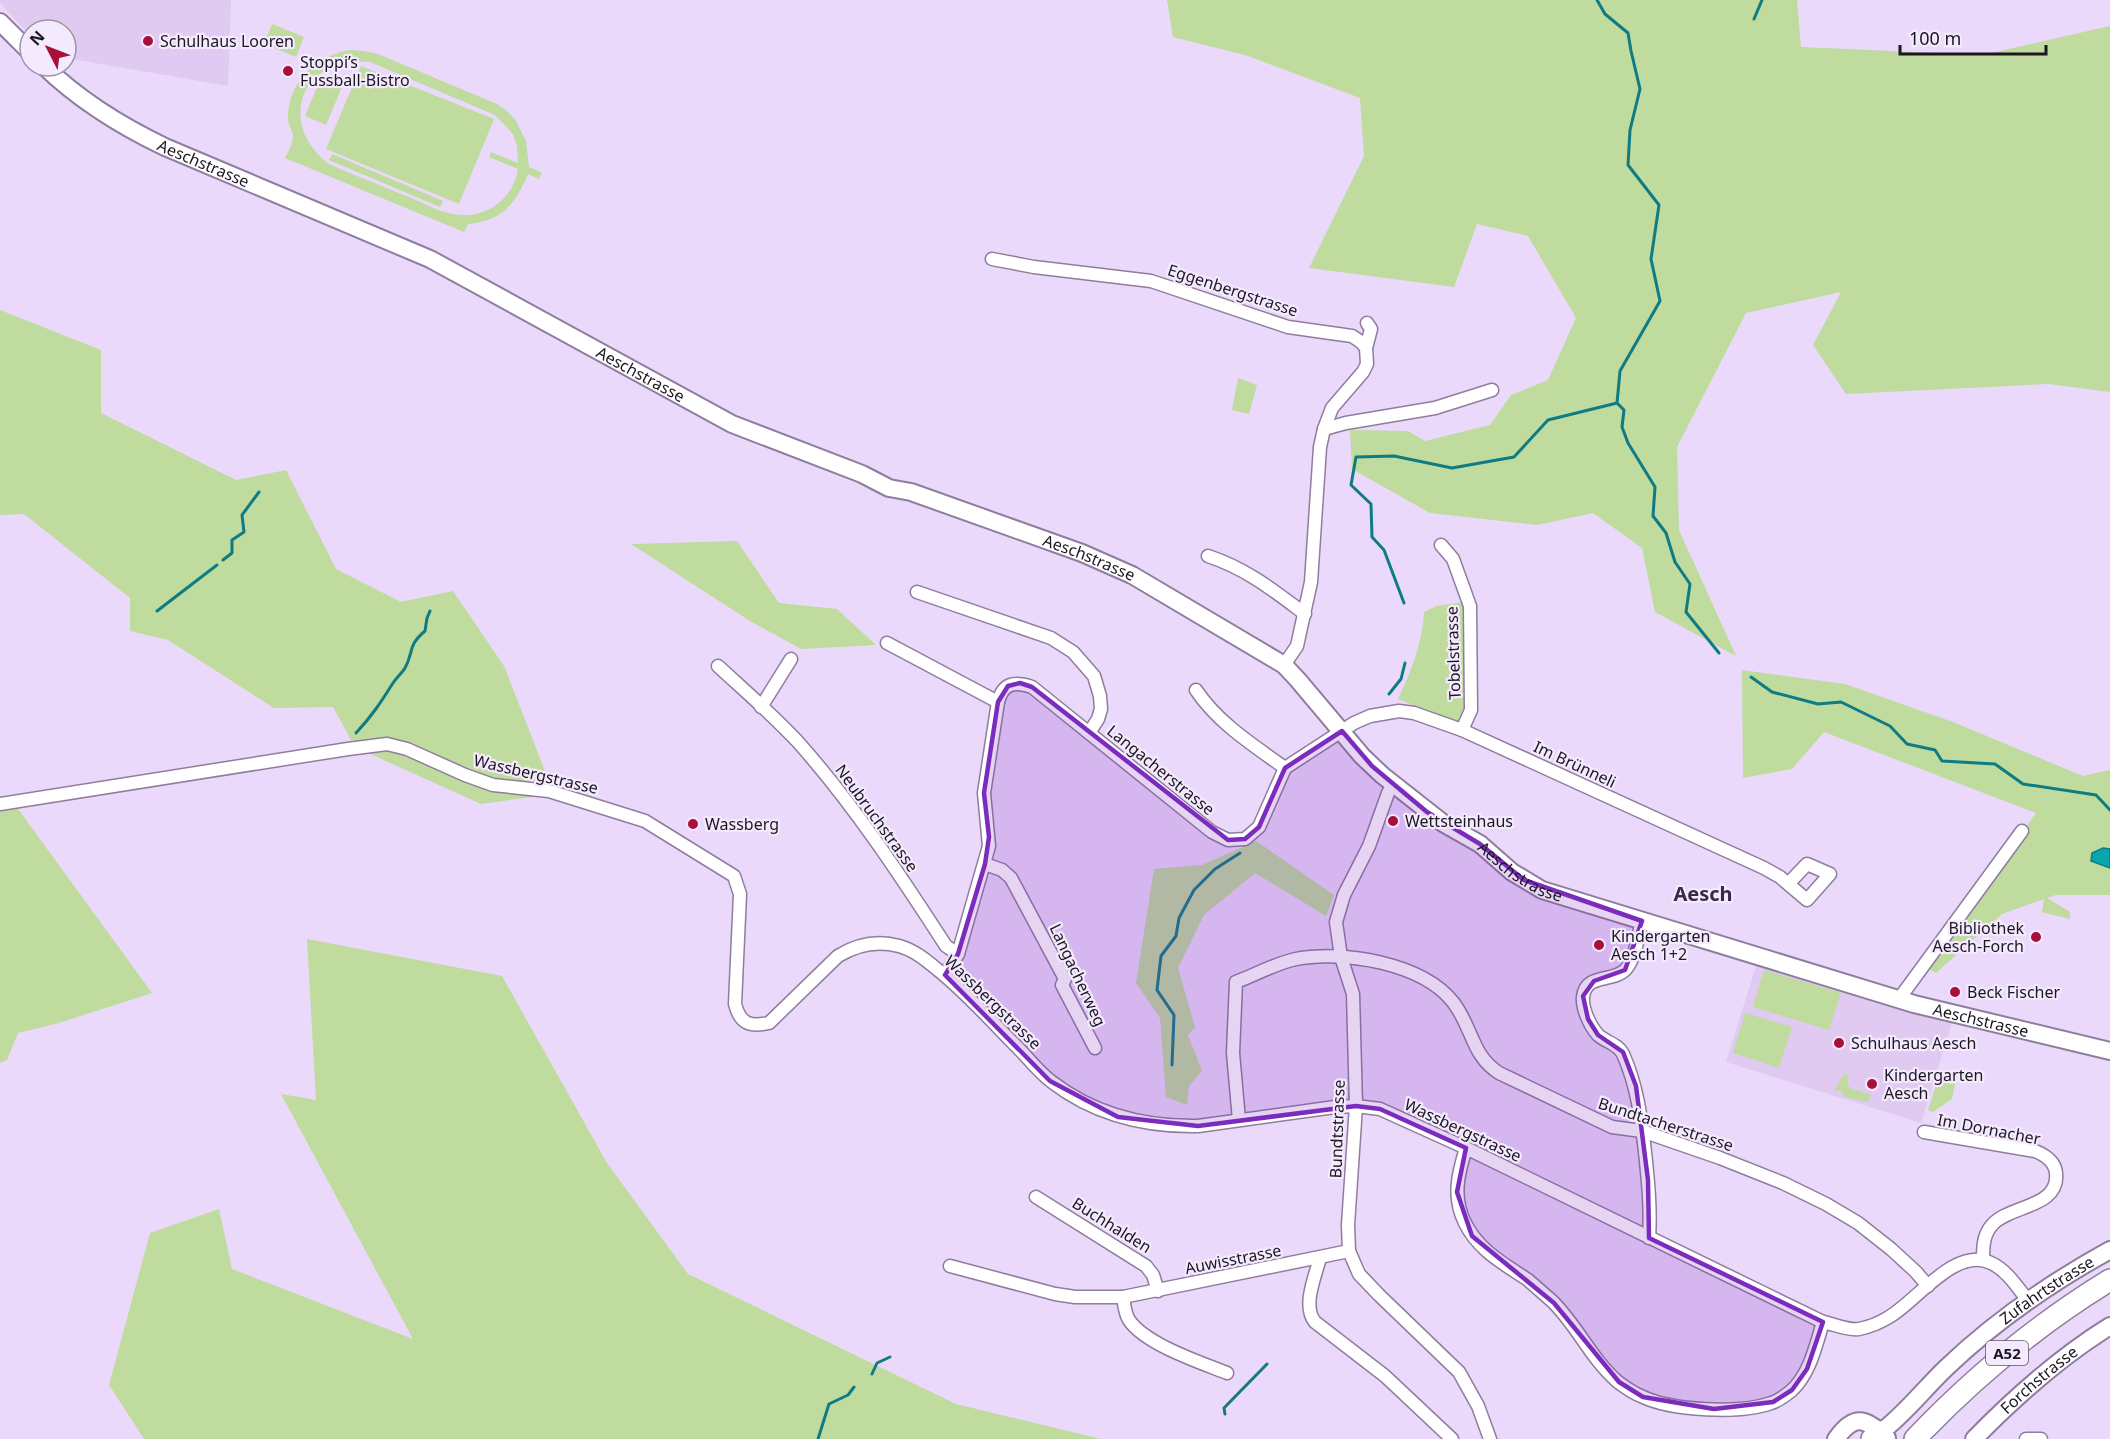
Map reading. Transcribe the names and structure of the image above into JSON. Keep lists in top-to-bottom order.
{
  "streets": {
    "highway": ["A52", "Forchstrasse"],
    "main road": ["Aeschstrasse", "Zufahrtstrasse"],
    "street": [
      "Eggenbergstrasse",
      "Tobelstrasse",
      "Im Brünneli",
      "Langacherstrasse",
      "Wassbergstrasse",
      "Neubruchstrasse",
      "Langacherweg",
      "Bundtacherstrasse",
      "Bundtstrasse",
      "Im Dornacher",
      "Buchhalden",
      "Auwisstrasse"
    ]
  },
  "crossings": [
    ["Aeschstrasse", "Im Brünneli"],
    ["Aeschstrasse", "Bundtstrasse"],
    ["Tobelstrasse", "Im Brünneli"],
    ["Wassbergstrasse", "Bundtacherstrasse"],
    ["Wassbergstrasse", "Bundtstrasse"],
    ["Wassbergstrasse", "Im Dornacher"],
    ["Bundtacherstrasse", "Bundtstrasse"],
    ["Bundtstrasse", "Auwisstrasse"],
    ["Buchhalden", "Auwisstrasse"]
  ],
  "districts": ["Aesch"],
  "places": [
    "Schulhaus Looren",
    "Stoppi’s Fussball-Bistro",
    "Wettsteinhaus",
    "Wassberg",
    "Bibliothek Aesch-Forch",
    "Kindergarten Aesch 1+2",
    "Beck Fischer",
    "Schulhaus Aesch",
    "Kindergarten Aesch"
  ],
  "scale_bar": "100 m",
  "north": "top left"
}
